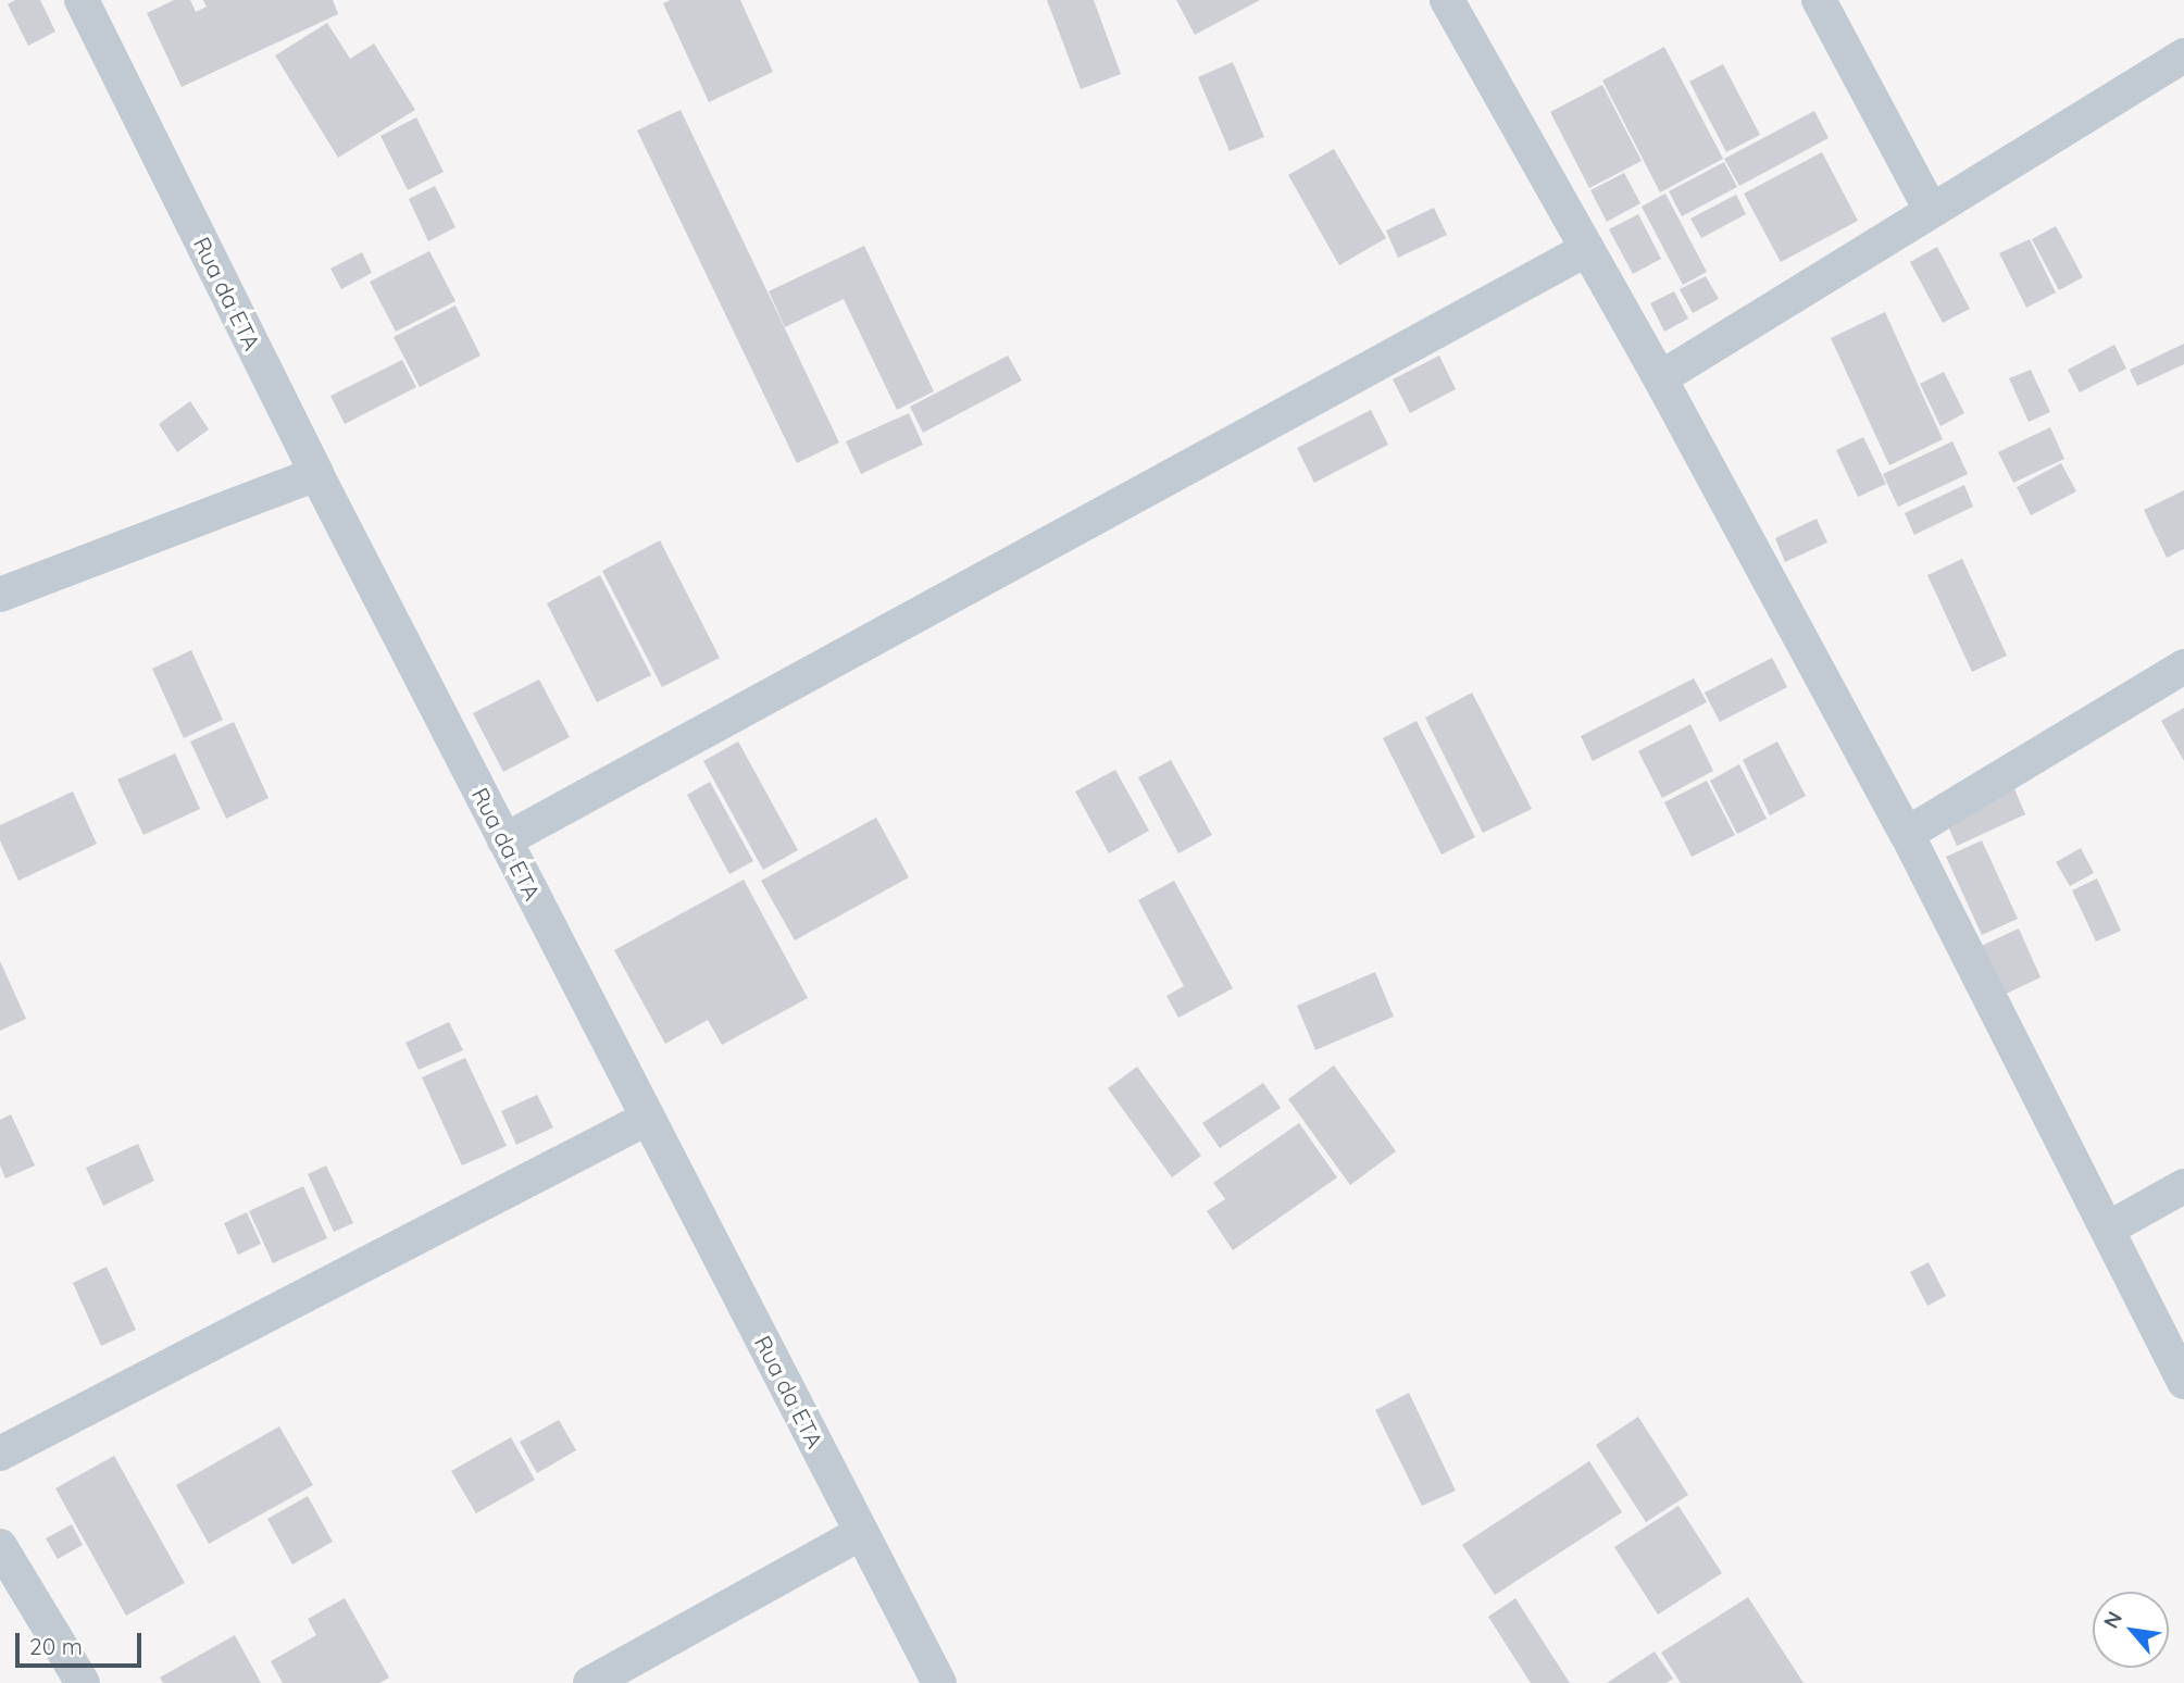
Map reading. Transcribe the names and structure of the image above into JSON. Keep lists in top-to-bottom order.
{
  "streets": {
    "street": ["Rua da ETA"]
  },
  "scale_bar": "20 m",
  "north": "top left"
}
